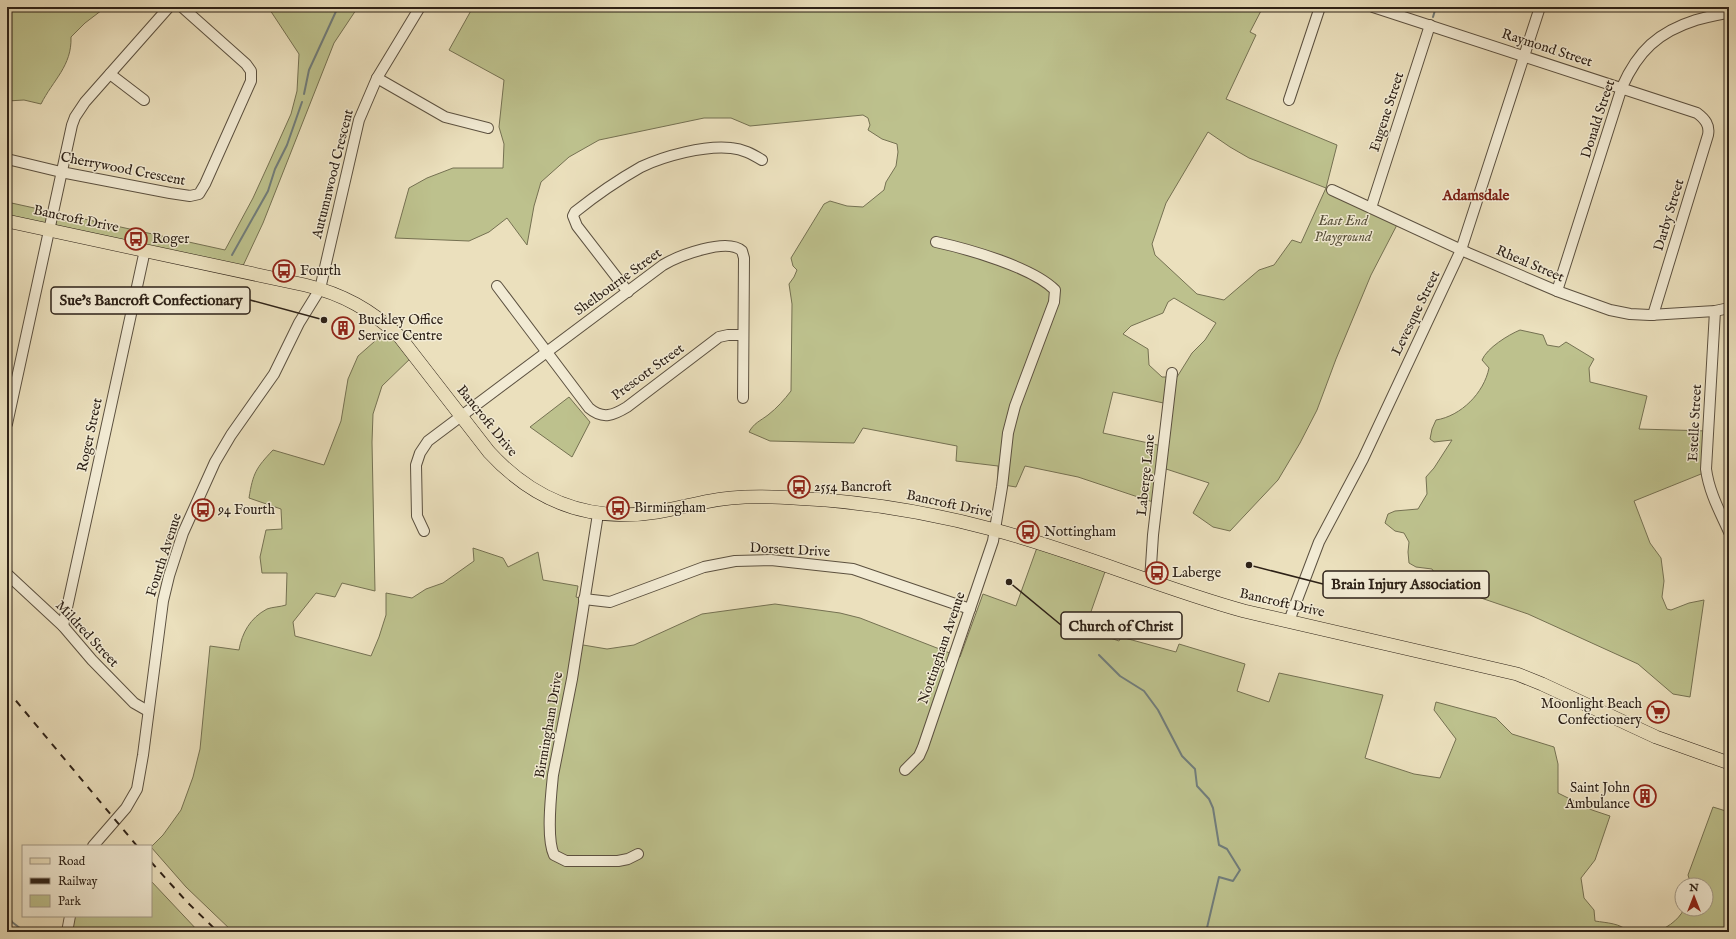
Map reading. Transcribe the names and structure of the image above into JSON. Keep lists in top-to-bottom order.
{
  "streets": {
    "main road": ["Bancroft Drive"],
    "street": [
      "Raymond Street",
      "Eugene Street",
      "Donald Street",
      "Cherrywood Crescent",
      "Autumnwood Crescent",
      "Darby Street",
      "Rheal Street",
      "Shelbourne Street",
      "Levesque Street",
      "Prescott Street",
      "Estelle Street",
      "Roger Street",
      "Laberge Lane",
      "Dorsett Drive",
      "Fourth Avenue",
      "Mildred Street",
      "Nottingham Avenue",
      "Birmingham Drive"
    ]
  },
  "crossings": [
    ["Raymond Street", "Eugene Street"],
    ["Raymond Street", "Donald Street"],
    ["Raymond Street", "Darby Street"],
    ["Raymond Street", "Levesque Street"],
    ["Eugene Street", "Rheal Street"],
    ["Donald Street", "Rheal Street"],
    ["Autumnwood Crescent", "Bancroft Drive"],
    ["Autumnwood Crescent", "Fourth Avenue"],
    ["Darby Street", "Rheal Street"],
    ["Bancroft Drive", "Shelbourne Street"],
    ["Bancroft Drive", "Levesque Street"],
    ["Bancroft Drive", "Roger Street"],
    ["Bancroft Drive", "Laberge Lane"],
    ["Bancroft Drive", "Fourth Avenue"],
    ["Bancroft Drive", "Nottingham Avenue"],
    ["Bancroft Drive", "Birmingham Drive"],
    ["Rheal Street", "Levesque Street"],
    ["Rheal Street", "Estelle Street"],
    ["Shelbourne Street", "Prescott Street"],
    ["Roger Street", "Mildred Street"],
    ["Dorsett Drive", "Nottingham Avenue"],
    ["Dorsett Drive", "Birmingham Drive"],
    ["Fourth Avenue", "Mildred Street"]
  ],
  "districts": ["Adamsdale"],
  "parks": ["East End Playground"],
  "places": {
    "bus stop": [
      "Roger",
      "Fourth",
      "2554 Bancroft",
      "Birmingham",
      "94 Fourth",
      "Nottingham",
      "Laberge"
    ],
    "other": ["Sue's Bancroft Confectionary", "Brain Injury Association", "Church of Christ"],
    "building": ["Buckley Office Service Centre", "Saint John Ambulance"],
    "supermarket": ["Moonlight Beach Confectionery"]
  },
  "legend": ["Road", "Railway", "Park"],
  "north": "top"
}
